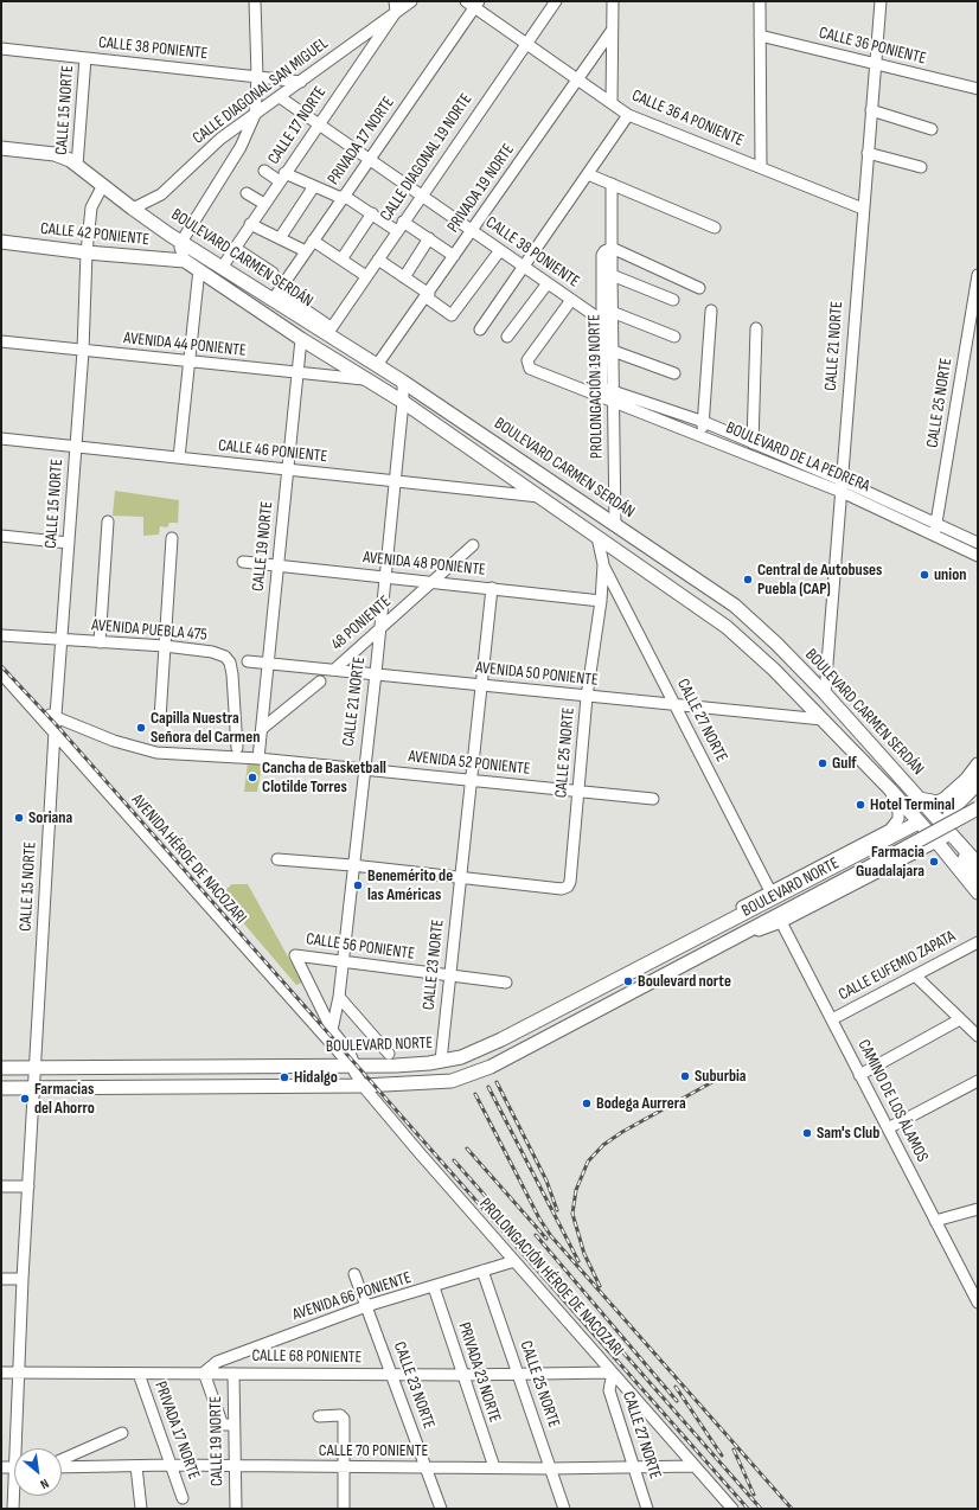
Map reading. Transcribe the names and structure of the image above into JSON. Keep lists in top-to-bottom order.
{
  "streets": {
    "main road": ["CALLE 42 PONIENTE", "BOULEVARD CARMEN SERDÁN", "BOULEVARD NORTE"],
    "street": [
      "CALLE 36 PONIENTE",
      "CALLE 38 PONIENTE",
      "CALLE DIAGONAL SAN MIGUEL",
      "CALLE 15 NORTE",
      "CALLE 36 A PONIENTE",
      "CALLE 17 NORTE",
      "PRIVADA 17 NORTE",
      "CALLE DIAGONAL 19 NORTE",
      "PRIVADA 19 NORTE",
      "AVENIDA 44 PONIENTE",
      "CALLE 21 NORTE",
      "PROLONGACIÓN 19 NORTE",
      "CALLE 25 NORTE",
      "CALLE 46 PONIENTE",
      "BOULEVARD DE LA PEDRERA",
      "CALLE 19 NORTE",
      "AVENIDA 48 PONIENTE",
      "48 PONIENTE",
      "AVENIDA PUEBLA 475",
      "AVENIDA 50 PONIENTE",
      "CALLE 27 NORTE",
      "AVENIDA 52 PONIENTE",
      "AVENIDA HÉROE DE NACOZARI",
      "CALLE 56 PONIENTE",
      "CALLE 23 NORTE",
      "CALLE EUFEMIO ZAPATA",
      "CAMINO DE LOS ÁLAMOS",
      "PROLONGACIÓN HÉROE DE NACOZARI",
      "AVENIDA 66 PONIENTE",
      "CALLE 68 PONIENTE",
      "PRIVADA 23 NORTE",
      "CALLE 70 PONIENTE"
    ]
  },
  "crossings": [
    ["CALLE 36 PONIENTE", "CALLE 21 NORTE"],
    ["CALLE 38 PONIENTE", "CALLE DIAGONAL SAN MIGUEL"],
    ["CALLE 38 PONIENTE", "CALLE 15 NORTE"],
    ["CALLE 38 PONIENTE", "CALLE 17 NORTE"],
    ["CALLE 38 PONIENTE", "PRIVADA 17 NORTE"],
    ["CALLE 38 PONIENTE", "CALLE DIAGONAL 19 NORTE"],
    ["CALLE 38 PONIENTE", "PRIVADA 19 NORTE"],
    ["CALLE 38 PONIENTE", "PROLONGACIÓN 19 NORTE"],
    ["CALLE DIAGONAL SAN MIGUEL", "CALLE 17 NORTE"],
    ["CALLE DIAGONAL SAN MIGUEL", "BOULEVARD CARMEN SERDÁN"],
    ["CALLE 15 NORTE", "CALLE 42 PONIENTE"],
    ["CALLE 15 NORTE", "BOULEVARD CARMEN SERDÁN"],
    ["CALLE 15 NORTE", "AVENIDA 44 PONIENTE"],
    ["CALLE 15 NORTE", "CALLE 46 PONIENTE"],
    ["CALLE 15 NORTE", "AVENIDA PUEBLA 475"],
    ["CALLE 15 NORTE", "AVENIDA 52 PONIENTE"],
    ["CALLE 15 NORTE", "AVENIDA HÉROE DE NACOZARI"],
    ["CALLE 15 NORTE", "BOULEVARD NORTE"],
    ["CALLE 15 NORTE", "CALLE 68 PONIENTE"],
    ["CALLE 36 A PONIENTE", "PRIVADA 17 NORTE"],
    ["CALLE 36 A PONIENTE", "CALLE DIAGONAL 19 NORTE"],
    ["CALLE 36 A PONIENTE", "PRIVADA 19 NORTE"],
    ["CALLE 36 A PONIENTE", "CALLE 21 NORTE"],
    ["CALLE 17 NORTE", "BOULEVARD CARMEN SERDÁN"],
    ["PRIVADA 17 NORTE", "BOULEVARD CARMEN SERDÁN"],
    ["PRIVADA 17 NORTE", "CALLE 68 PONIENTE"],
    ["PRIVADA 17 NORTE", "CALLE 70 PONIENTE"],
    ["CALLE DIAGONAL 19 NORTE", "BOULEVARD CARMEN SERDÁN"],
    ["PRIVADA 19 NORTE", "BOULEVARD CARMEN SERDÁN"],
    ["CALLE 42 PONIENTE", "BOULEVARD CARMEN SERDÁN"],
    ["BOULEVARD CARMEN SERDÁN", "AVENIDA 44 PONIENTE"],
    ["BOULEVARD CARMEN SERDÁN", "CALLE 21 NORTE"],
    ["BOULEVARD CARMEN SERDÁN", "PROLONGACIÓN 19 NORTE"],
    ["BOULEVARD CARMEN SERDÁN", "CALLE 25 NORTE"],
    ["BOULEVARD CARMEN SERDÁN", "CALLE 46 PONIENTE"],
    ["BOULEVARD CARMEN SERDÁN", "CALLE 19 NORTE"],
    ["BOULEVARD CARMEN SERDÁN", "AVENIDA 50 PONIENTE"],
    ["BOULEVARD CARMEN SERDÁN", "BOULEVARD NORTE"],
    ["AVENIDA 44 PONIENTE", "CALLE 19 NORTE"],
    ["CALLE 21 NORTE", "CALLE 46 PONIENTE"],
    ["CALLE 21 NORTE", "BOULEVARD DE LA PEDRERA"],
    ["CALLE 21 NORTE", "AVENIDA 48 PONIENTE"],
    ["CALLE 21 NORTE", "48 PONIENTE"],
    ["CALLE 21 NORTE", "AVENIDA 50 PONIENTE"],
    ["CALLE 21 NORTE", "AVENIDA 52 PONIENTE"],
    ["CALLE 21 NORTE", "CALLE 56 PONIENTE"],
    ["PROLONGACIÓN 19 NORTE", "BOULEVARD DE LA PEDRERA"],
    ["CALLE 25 NORTE", "BOULEVARD DE LA PEDRERA"],
    ["CALLE 25 NORTE", "AVENIDA 48 PONIENTE"],
    ["CALLE 25 NORTE", "AVENIDA 50 PONIENTE"],
    ["CALLE 25 NORTE", "CALLE 27 NORTE"],
    ["CALLE 25 NORTE", "AVENIDA 52 PONIENTE"],
    ["CALLE 25 NORTE", "CALLE 23 NORTE"],
    ["CALLE 25 NORTE", "AVENIDA 66 PONIENTE"],
    ["CALLE 25 NORTE", "CALLE 68 PONIENTE"],
    ["CALLE 25 NORTE", "CALLE 70 PONIENTE"],
    ["CALLE 46 PONIENTE", "CALLE 19 NORTE"],
    ["CALLE 19 NORTE", "AVENIDA 48 PONIENTE"],
    ["CALLE 19 NORTE", "AVENIDA 50 PONIENTE"],
    ["CALLE 19 NORTE", "AVENIDA 52 PONIENTE"],
    ["CALLE 19 NORTE", "CALLE 68 PONIENTE"],
    ["CALLE 19 NORTE", "CALLE 70 PONIENTE"],
    ["AVENIDA 48 PONIENTE", "48 PONIENTE"],
    ["AVENIDA 48 PONIENTE", "CALLE 23 NORTE"],
    ["48 PONIENTE", "AVENIDA 50 PONIENTE"],
    ["AVENIDA 50 PONIENTE", "CALLE 27 NORTE"],
    ["AVENIDA 50 PONIENTE", "CALLE 23 NORTE"],
    ["CALLE 27 NORTE", "BOULEVARD NORTE"],
    ["CALLE 27 NORTE", "PROLONGACIÓN HÉROE DE NACOZARI"],
    ["CALLE 27 NORTE", "CALLE 68 PONIENTE"],
    ["CALLE 27 NORTE", "CALLE 70 PONIENTE"],
    ["AVENIDA 52 PONIENTE", "AVENIDA HÉROE DE NACOZARI"],
    ["AVENIDA 52 PONIENTE", "CALLE 23 NORTE"],
    ["AVENIDA HÉROE DE NACOZARI", "BOULEVARD NORTE"],
    ["AVENIDA HÉROE DE NACOZARI", "PROLONGACIÓN HÉROE DE NACOZARI"],
    ["BOULEVARD NORTE", "CALLE 23 NORTE"],
    ["BOULEVARD NORTE", "CAMINO DE LOS ÁLAMOS"],
    ["BOULEVARD NORTE", "PROLONGACIÓN HÉROE DE NACOZARI"],
    ["CALLE 56 PONIENTE", "CALLE 23 NORTE"],
    ["CALLE 23 NORTE", "AVENIDA 66 PONIENTE"],
    ["CALLE 23 NORTE", "CALLE 68 PONIENTE"],
    ["CALLE 23 NORTE", "CALLE 70 PONIENTE"],
    ["CALLE EUFEMIO ZAPATA", "CAMINO DE LOS ÁLAMOS"],
    ["PROLONGACIÓN HÉROE DE NACOZARI", "AVENIDA 66 PONIENTE"],
    ["PROLONGACIÓN HÉROE DE NACOZARI", "CALLE 68 PONIENTE"],
    ["PROLONGACIÓN HÉROE DE NACOZARI", "CALLE 70 PONIENTE"],
    ["AVENIDA 66 PONIENTE", "CALLE 68 PONIENTE"],
    ["AVENIDA 66 PONIENTE", "PRIVADA 23 NORTE"],
    ["CALLE 68 PONIENTE", "PRIVADA 23 NORTE"],
    ["PRIVADA 23 NORTE", "CALLE 70 PONIENTE"]
  ],
  "places": [
    "union",
    "Central de Autobuses Puebla (CAP)",
    "Capilla Nuestra Señora del Carmen",
    "Gulf",
    "Cancha de Basketball Clotilde Torres",
    "Hotel Terminal",
    "Soriana",
    "Farmacia Guadalajara",
    "Benemérito de las Américas",
    "Boulevard norte",
    "Suburbia",
    "Hidalgo",
    "Farmacias del Ahorro",
    "Bodega Aurrera",
    "Sam's Club"
  ],
  "north": "bottom right"
}
